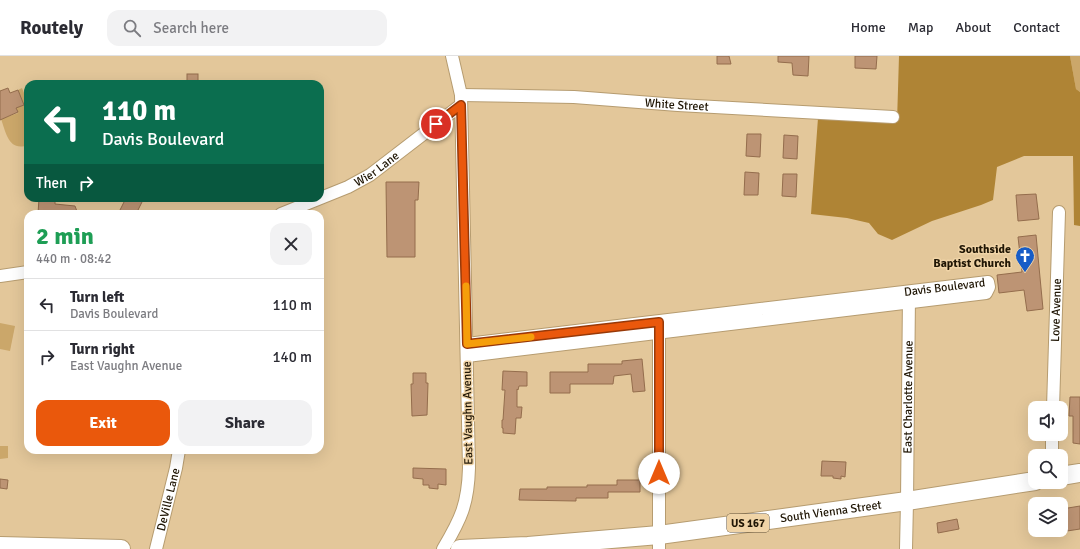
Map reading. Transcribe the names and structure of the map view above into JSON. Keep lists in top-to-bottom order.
{
  "streets": {
    "highway": ["South Vienna Street", "US 167"],
    "street": [
      "White Street",
      "Wier Lane",
      "Davis Boulevard",
      "Love Avenue",
      "East Charlotte Avenue",
      "East Vaughn Avenue",
      "DeVille Lane"
    ]
  },
  "crossings": [
    ["White Street", "Wier Lane"],
    ["White Street", "East Vaughn Avenue"],
    ["Wier Lane", "East Vaughn Avenue"],
    ["Davis Boulevard", "East Charlotte Avenue"],
    ["Davis Boulevard", "East Vaughn Avenue"],
    ["East Charlotte Avenue", "South Vienna Street"]
  ],
  "places": {
    "church": ["Southside Baptist Church"]
  },
  "page": {
    "header": "Routely",
    "search": "Search here",
    "nav": [
      "Home",
      "Map",
      "About",
      "Contact"
    ],
    "turn": ["110 m", "Davis Boulevard"],
    "then": "Then",
    "heading": ["2 min", "440 m · 08:42"],
    "list": [
      {
        "name": "Turn left",
        "note": "Davis Boulevard",
        "value": "110 m"
      },
      {
        "name": "Turn right",
        "note": "East Vaughn Avenue",
        "value": "140 m"
      }
    ],
    "buttons": ["Exit", "Share"]
  }
}
